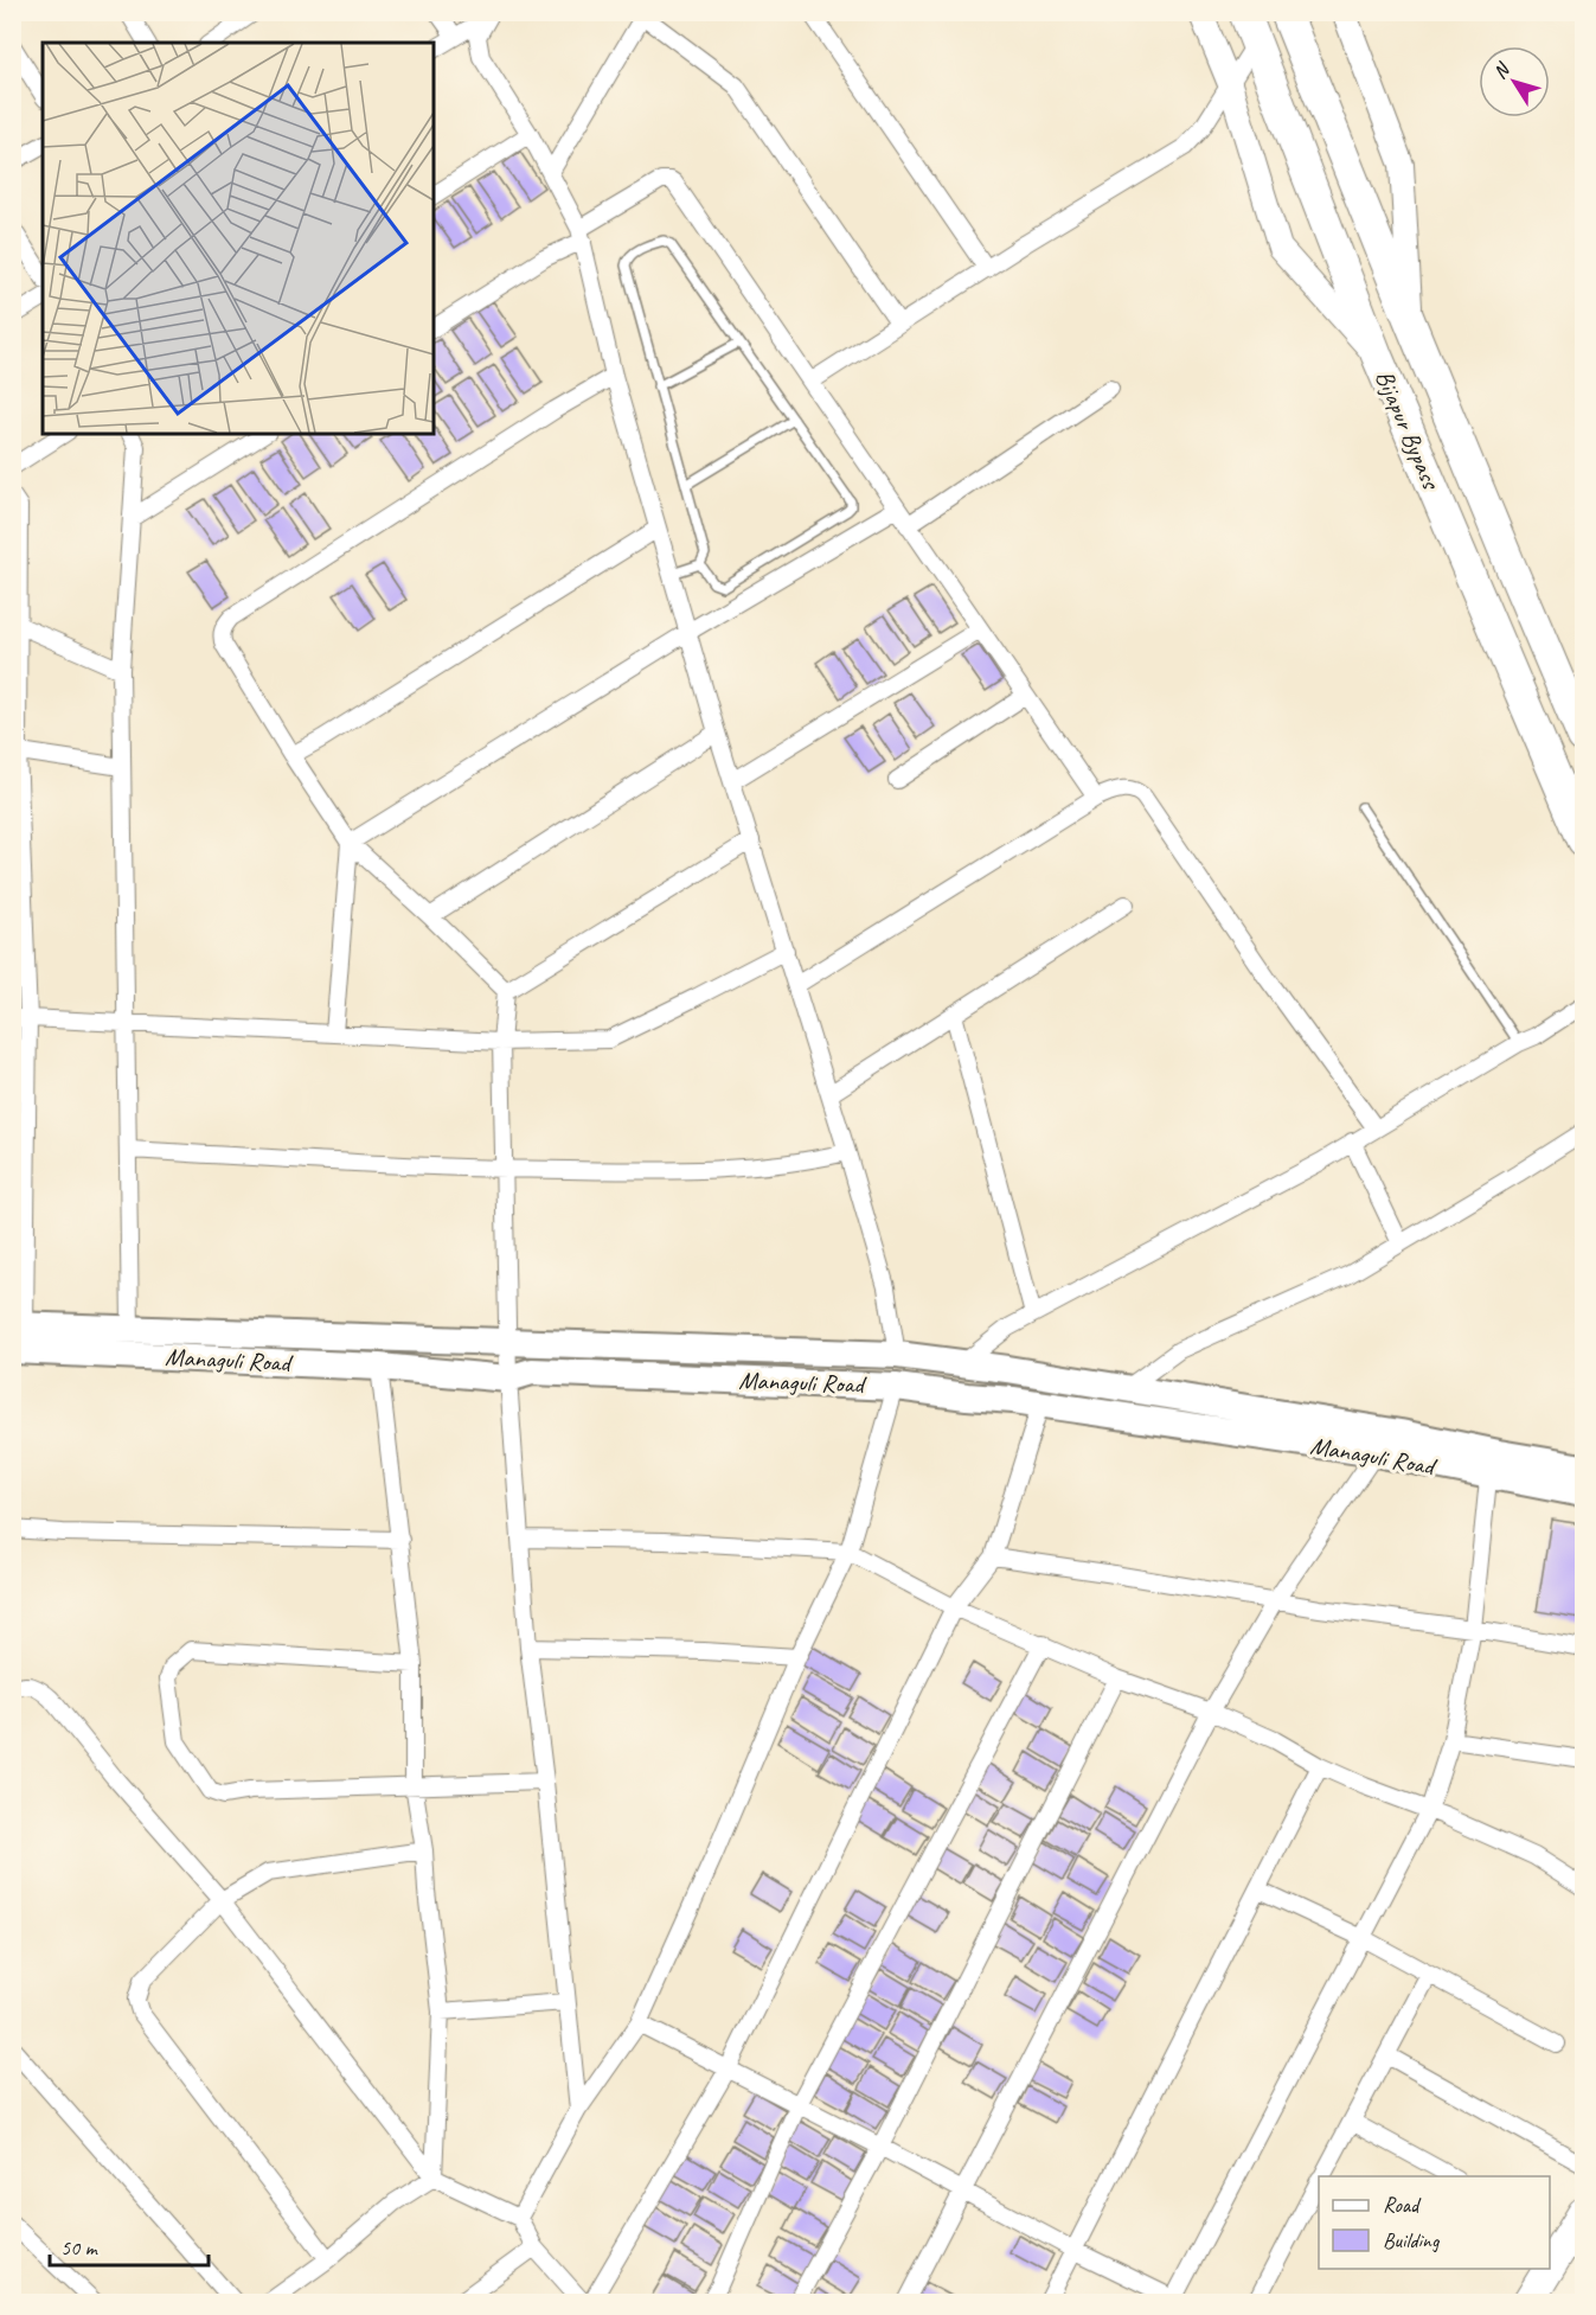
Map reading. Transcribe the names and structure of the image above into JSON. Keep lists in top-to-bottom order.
{
  "streets": {
    "highway": ["Bijapur Bypass"],
    "main road": ["Managuli Road"]
  },
  "legend": ["Road", "Building"],
  "scale_bar": "50 m",
  "north": "top left"
}
